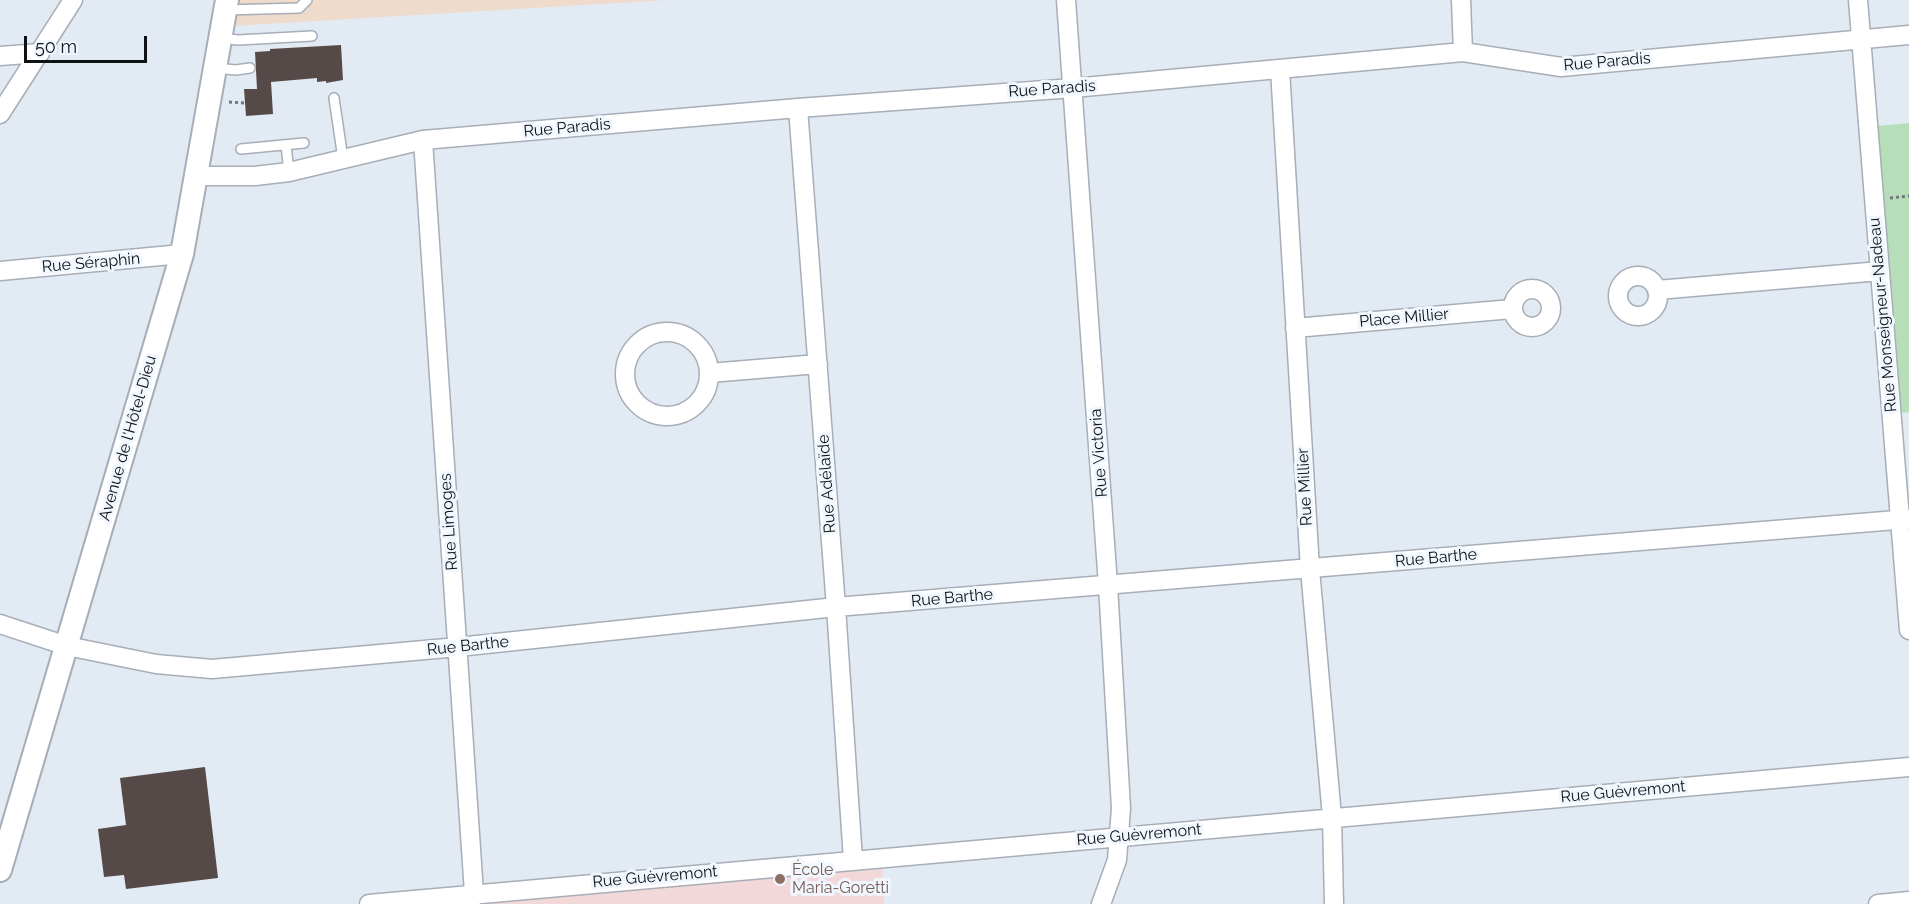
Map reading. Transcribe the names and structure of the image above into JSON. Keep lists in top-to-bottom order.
{
  "streets": {
    "street": [
      "Rue Paradis",
      "Rue Séraphin",
      "Rue Monseigneur-Nadeau",
      "Place Millier",
      "Avenue de l'Hôtel-Dieu",
      "Rue Victoria",
      "Rue Adélaïde",
      "Rue Millier",
      "Rue Limoges",
      "Rue Barthe",
      "Rue Guèvremont"
    ]
  },
  "crossings": [
    ["Rue Paradis", "Rue Monseigneur-Nadeau"],
    ["Rue Paradis", "Avenue de l'Hôtel-Dieu"],
    ["Rue Paradis", "Rue Victoria"],
    ["Rue Paradis", "Rue Adélaïde"],
    ["Rue Paradis", "Rue Millier"],
    ["Rue Paradis", "Rue Limoges"],
    ["Rue Séraphin", "Avenue de l'Hôtel-Dieu"],
    ["Rue Monseigneur-Nadeau", "Rue Barthe"],
    ["Place Millier", "Rue Millier"],
    ["Avenue de l'Hôtel-Dieu", "Rue Barthe"],
    ["Rue Victoria", "Rue Barthe"],
    ["Rue Victoria", "Rue Guèvremont"],
    ["Rue Adélaïde", "Rue Barthe"],
    ["Rue Adélaïde", "Rue Guèvremont"],
    ["Rue Millier", "Rue Barthe"],
    ["Rue Millier", "Rue Guèvremont"],
    ["Rue Limoges", "Rue Barthe"],
    ["Rue Limoges", "Rue Guèvremont"]
  ],
  "places": ["École Maria-Goretti"],
  "scale_bar": "50 m"
}
